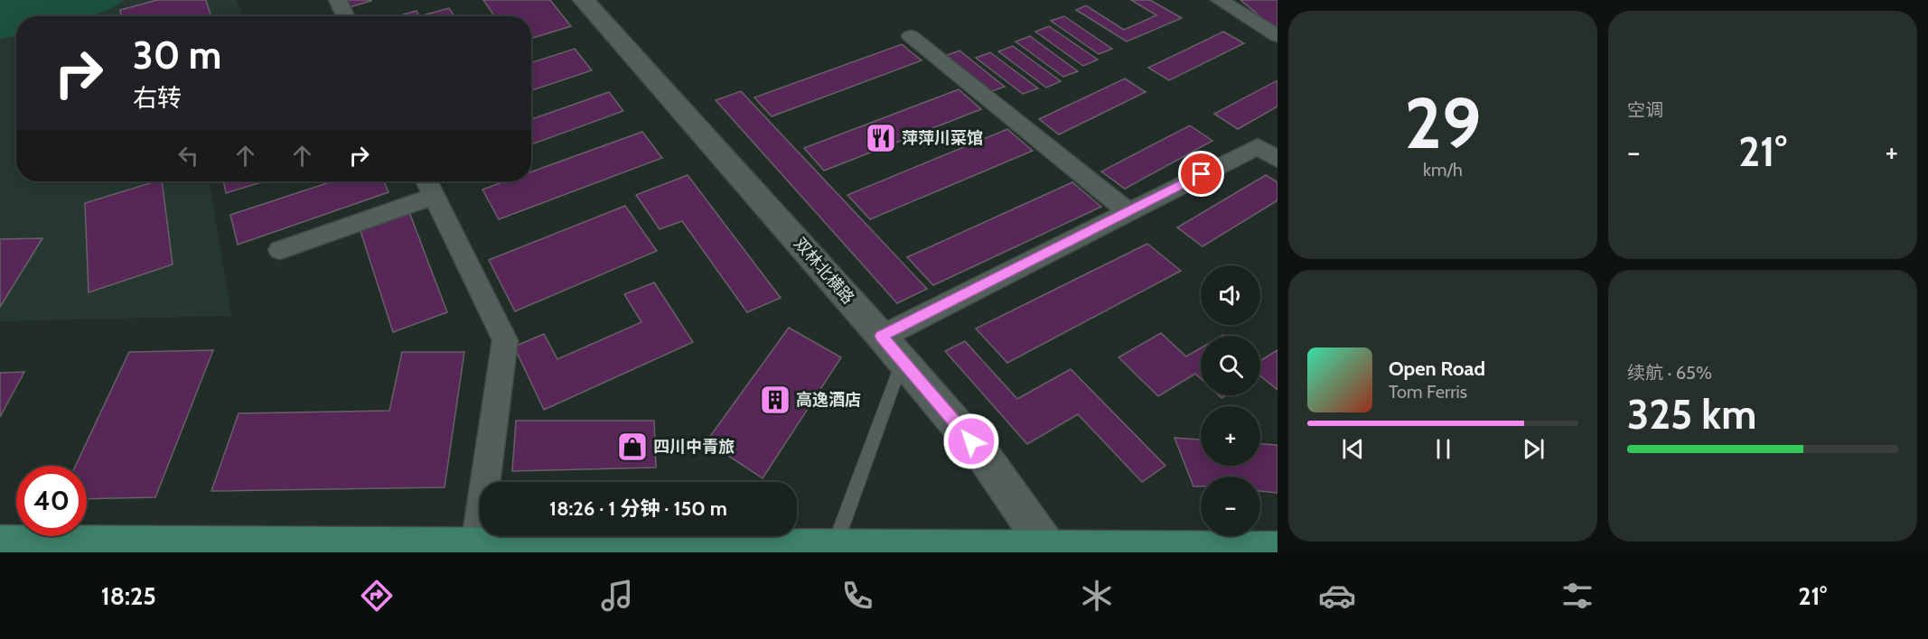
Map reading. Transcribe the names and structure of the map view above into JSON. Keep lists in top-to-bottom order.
{
  "streets": {
    "street": ["双林北横路"]
  },
  "places": {
    "restaurant": ["萍萍川菜馆"],
    "building": ["高逸酒店"],
    "shop": ["四川中青旅"]
  },
  "page": {
    "tile": [
      ["29", "km/h"],
      "空调",
      ["续航 · 65%", "325 km"]
    ],
    "turn": ["30 m", "右转"],
    "heat": ["−", "21°", "+"],
    "map_buttons": ["+", "−"],
    "song": ["Open Road", "Tom Ferris"],
    "limit": "40",
    "trip": "18:26 · 1 分钟 · 150 m",
    "tabs": ["18:25", "21°"]
  }
}
